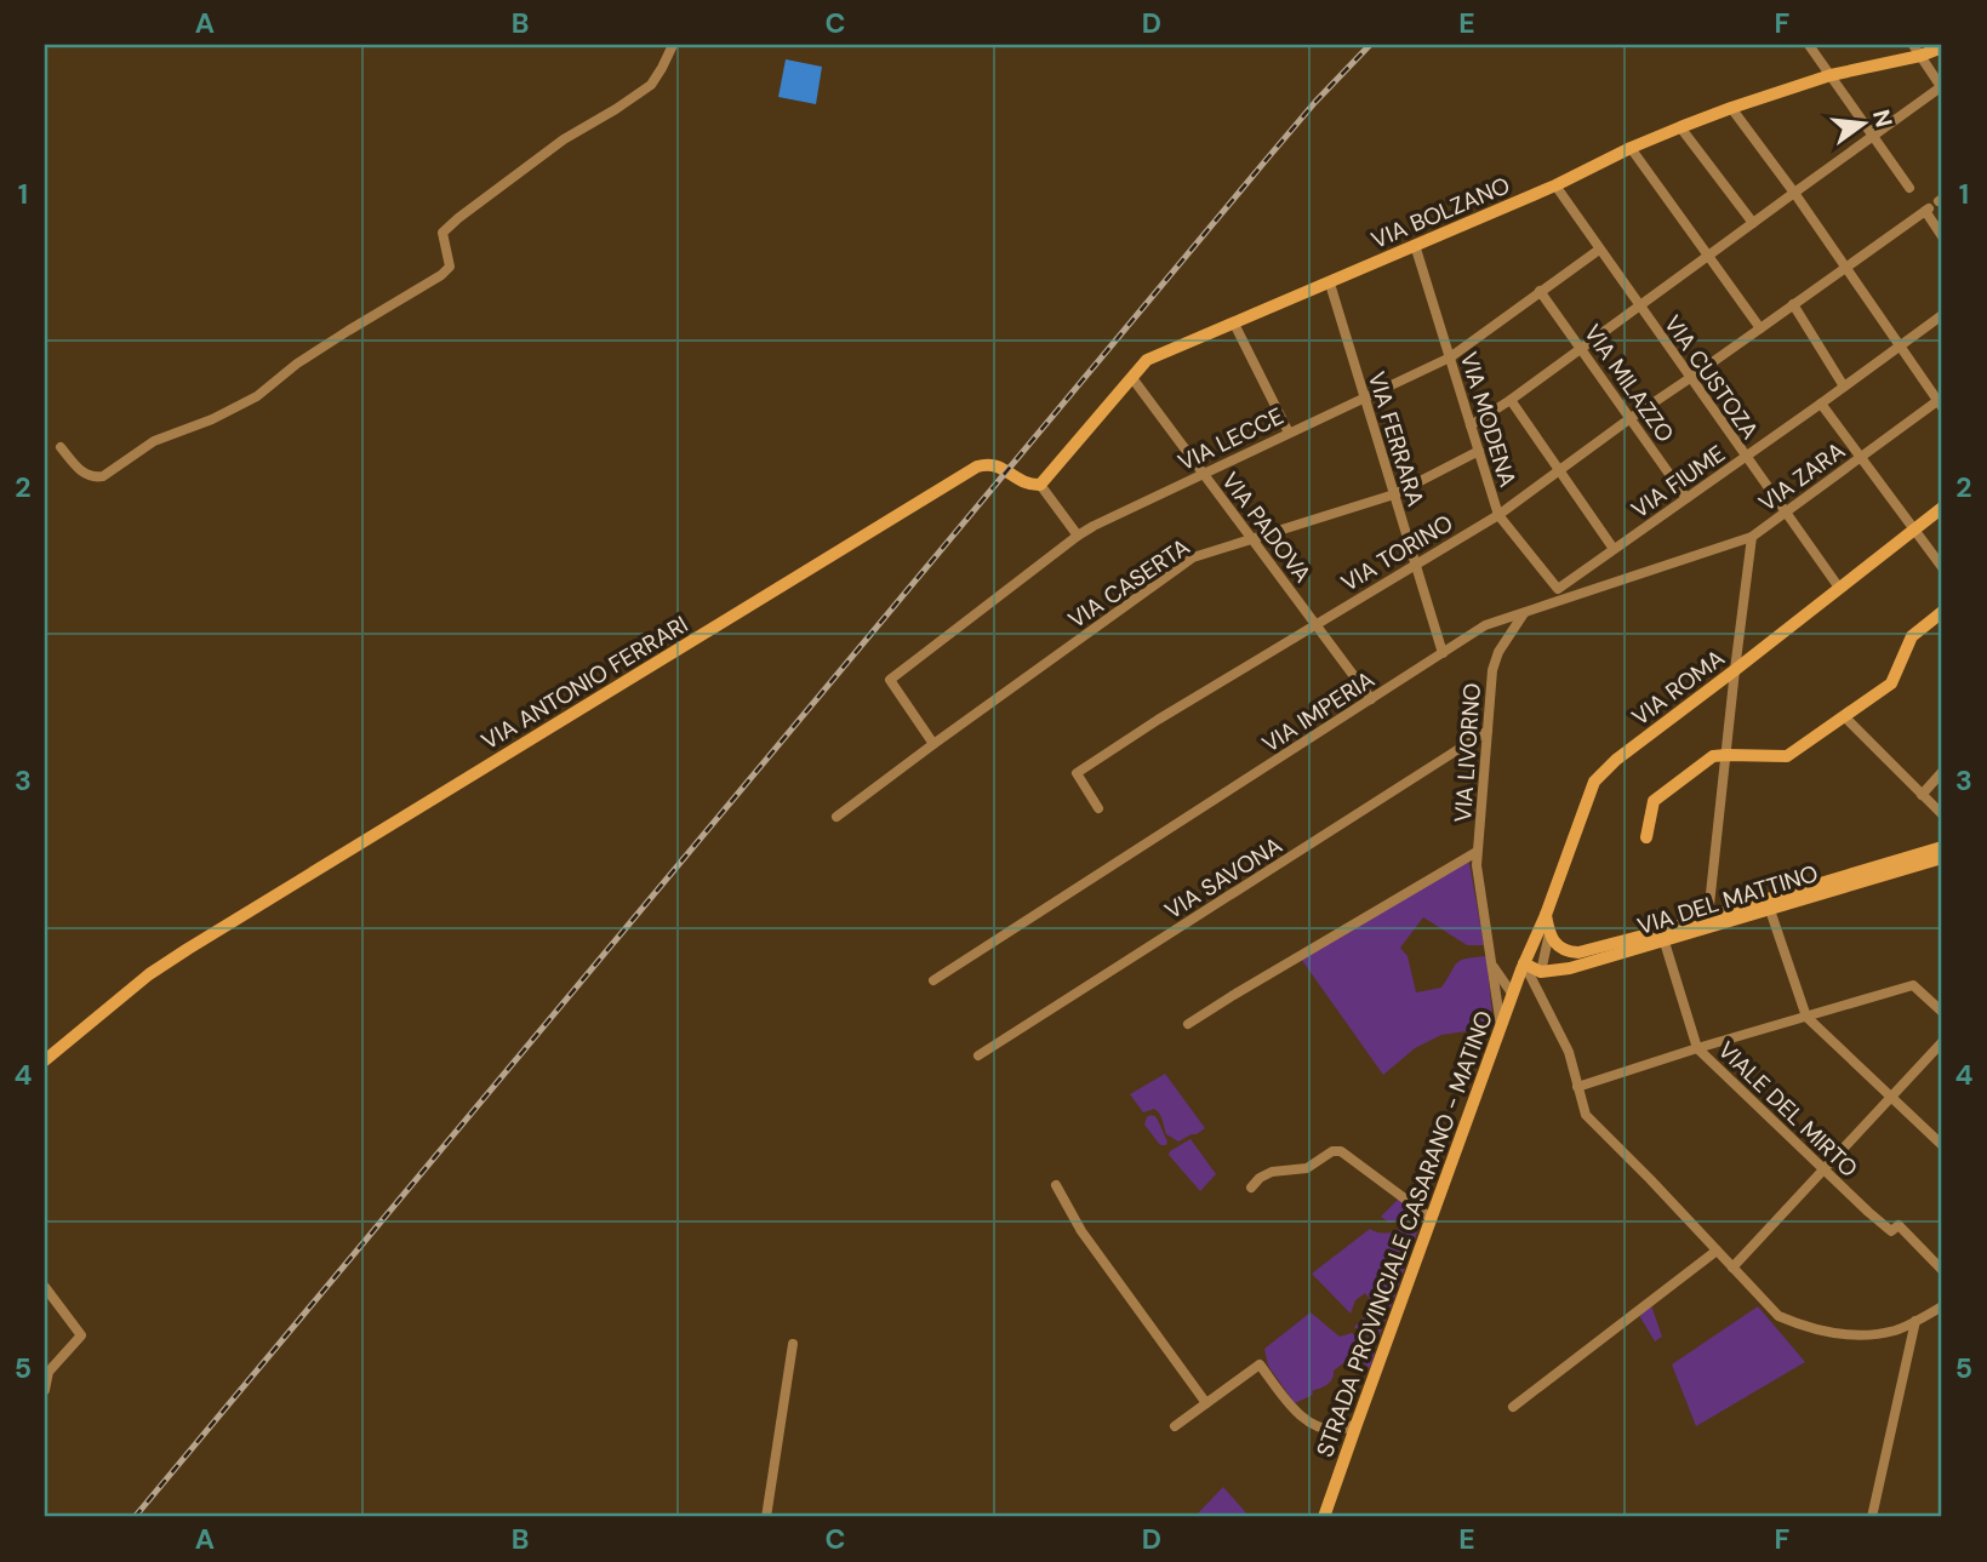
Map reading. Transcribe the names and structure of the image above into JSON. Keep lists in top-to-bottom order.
{
  "streets": {
    "street": [
      "VIA BOLZANO",
      "VIA CUSTOZA",
      "VIA MILAZZO",
      "VIA MODENA",
      "VIA LECCE",
      "VIA FERRARA",
      "VIA ZARA",
      "VIA FIUME",
      "VIA PADOVA",
      "VIA TORINO",
      "VIA CASERTA",
      "VIA ANTONIO FERRARI",
      "VIA ROMA",
      "VIA IMPERIA",
      "VIA LIVORNO",
      "VIA SAVONA",
      "VIA DEL MATTINO",
      "VIALE DEL MIRTO",
      "STRADA PROVINCIALE CASARANO - MATINO"
    ]
  },
  "crossings": [
    ["VIA BOLZANO", "VIA CUSTOZA"],
    ["VIA BOLZANO", "VIA MODENA"],
    ["VIA BOLZANO", "VIA FERRARA"],
    ["VIA BOLZANO", "VIA PADOVA"],
    ["VIA BOLZANO", "VIA ANTONIO FERRARI"],
    ["VIA CUSTOZA", "VIA LECCE"],
    ["VIA CUSTOZA", "VIA ZARA"],
    ["VIA CUSTOZA", "VIA FIUME"],
    ["VIA CUSTOZA", "VIA TORINO"],
    ["VIA CUSTOZA", "VIA ROMA"],
    ["VIA MILAZZO", "VIA LECCE"],
    ["VIA MILAZZO", "VIA FIUME"],
    ["VIA MILAZZO", "VIA TORINO"],
    ["VIA MODENA", "VIA LECCE"],
    ["VIA MODENA", "VIA FIUME"],
    ["VIA MODENA", "VIA TORINO"],
    ["VIA MODENA", "VIA CASERTA"],
    ["VIA LECCE", "VIA FERRARA"],
    ["VIA LECCE", "VIA PADOVA"],
    ["VIA LECCE", "VIA CASERTA"],
    ["VIA FERRARA", "VIA TORINO"],
    ["VIA FERRARA", "VIA CASERTA"],
    ["VIA FERRARA", "VIA IMPERIA"],
    ["VIA ZARA", "VIA ROMA"],
    ["VIA ZARA", "VIA IMPERIA"],
    ["VIA ZARA", "VIA DEL MATTINO"],
    ["VIA PADOVA", "VIA TORINO"],
    ["VIA PADOVA", "VIA CASERTA"],
    ["VIA PADOVA", "VIA IMPERIA"],
    ["VIA ROMA", "STRADA PROVINCIALE CASARANO - MATINO"],
    ["VIA IMPERIA", "VIA LIVORNO"],
    ["VIA LIVORNO", "VIA SAVONA"],
    ["VIA LIVORNO", "STRADA PROVINCIALE CASARANO - MATINO"],
    ["VIA DEL MATTINO", "VIALE DEL MIRTO"]
  ],
  "north": "right",
  "grid": {
    "columns": [
      "A",
      "B",
      "C",
      "D",
      "E",
      "F"
    ],
    "rows": [
      "1",
      "2",
      "3",
      "4",
      "5"
    ]
  }
}
